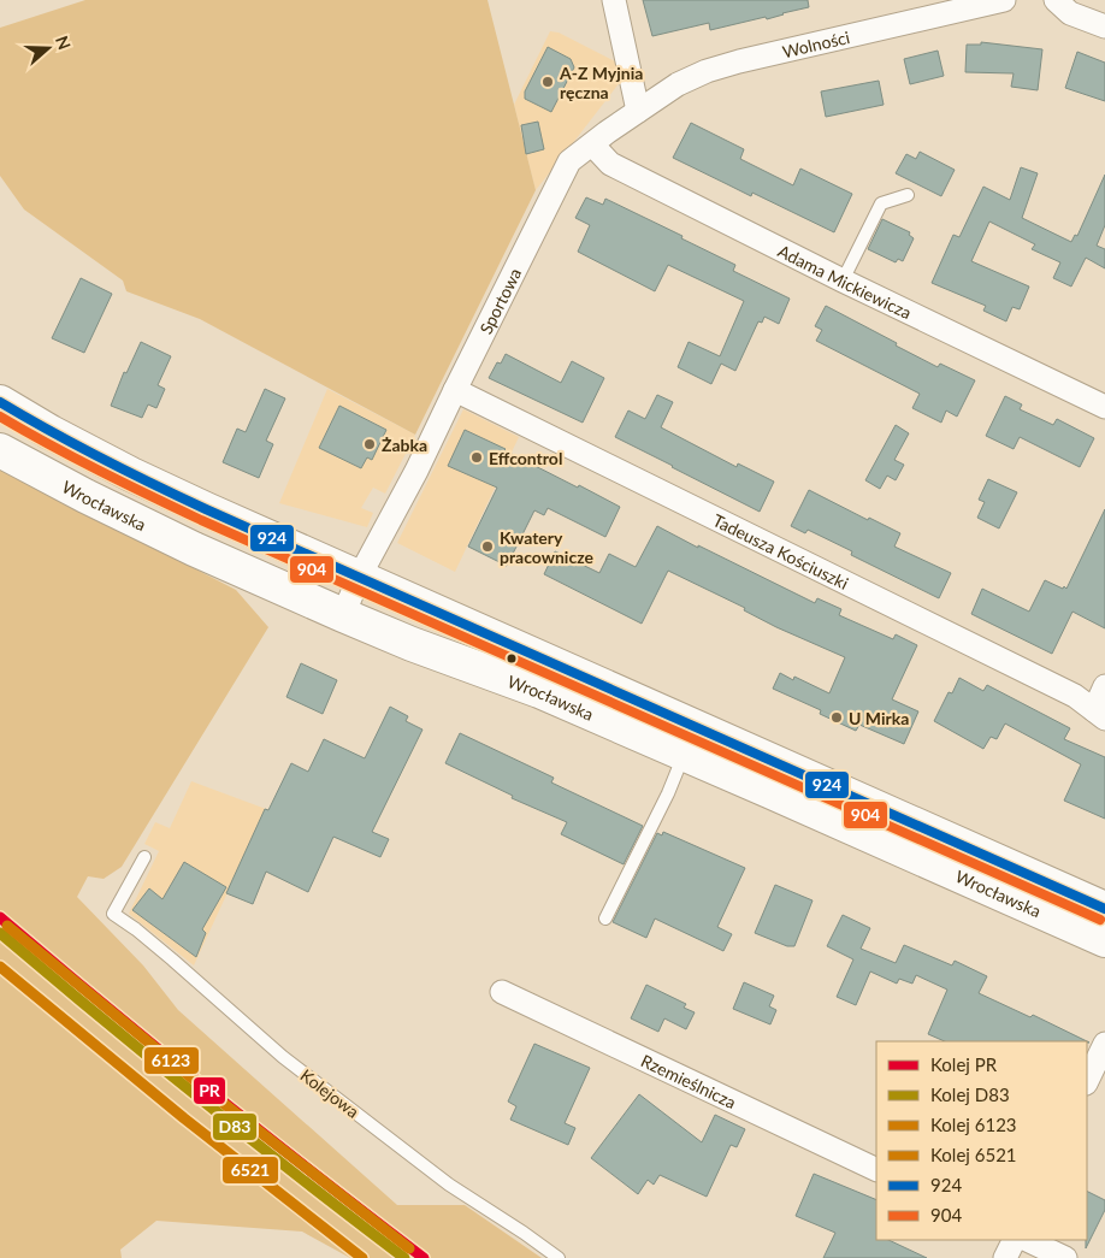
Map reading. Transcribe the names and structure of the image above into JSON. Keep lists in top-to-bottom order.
{
  "streets": {
    "main road": ["Wrocławska"],
    "street": [
      "Wolności",
      "Adama Mickiewicza",
      "Sportowa",
      "Tadeusza Kościuszki",
      "Rzemieślnicza"
    ],
    "lane": ["Kolejowa"]
  },
  "crossings": [
    ["Wolności", "Sportowa"],
    ["Adama Mickiewicza", "Sportowa"],
    ["Sportowa", "Wrocławska"],
    ["Sportowa", "Tadeusza Kościuszki"]
  ],
  "places": [
    "A-Z Myjnia ręczna",
    "Żabka",
    "Effcontrol",
    "Kwatery pracownicze",
    "U Mirka"
  ],
  "lines": [
    "transit line 924",
    "transit line 904",
    "rail line PR",
    "rail line 6123",
    "rail line D83",
    "rail line 6521"
  ],
  "legend": [
    "Kolej PR",
    "Kolej D83",
    "Kolej 6123",
    "Kolej 6521",
    "924",
    "904"
  ],
  "north": "right"
}
